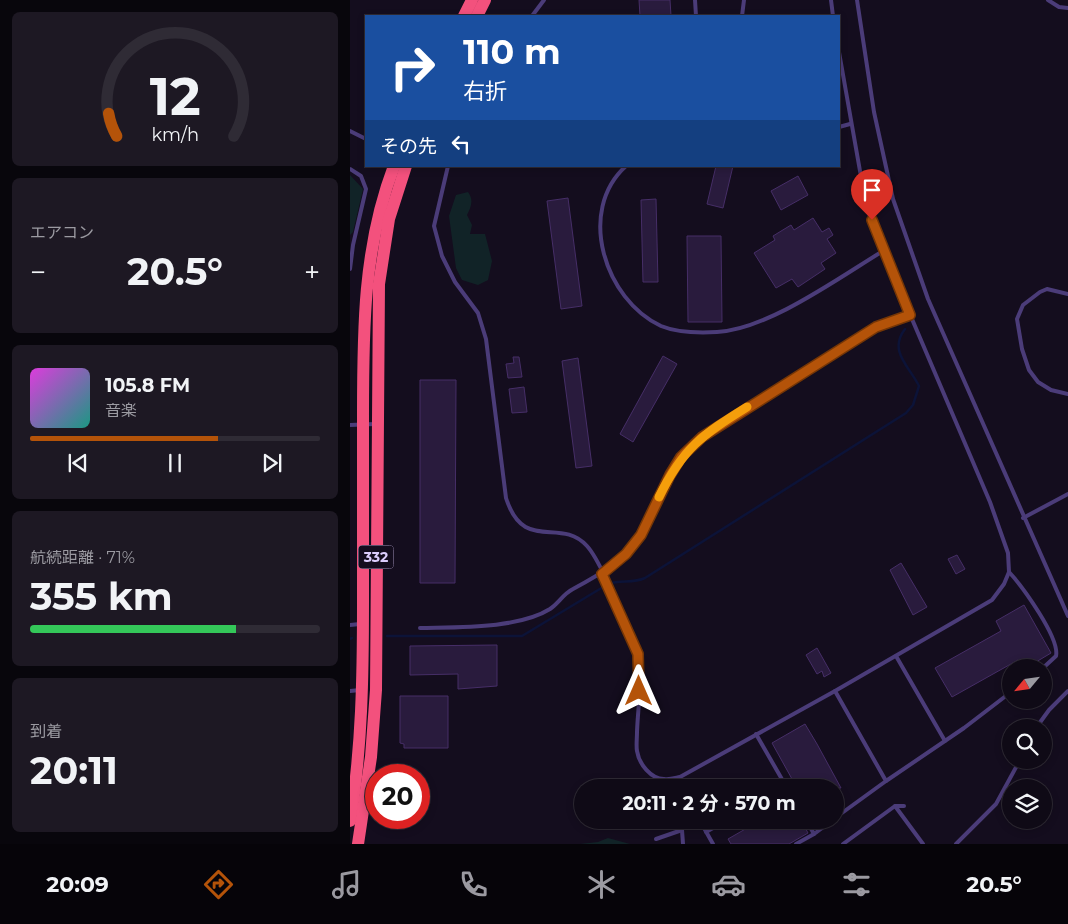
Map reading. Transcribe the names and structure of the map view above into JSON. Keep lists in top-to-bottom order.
{
  "streets": {
    "highway": ["332"]
  },
  "north": "bottom left",
  "page": {
    "turn": ["110 m", "右折"],
    "then": "その先",
    "tile": [
      "エアコン",
      ["航続距離 · 71%", "355 km"],
      ["到着", "20:11"]
    ],
    "heat": ["−", "20.5°", "+"],
    "song": ["105.8 FM", "音楽"],
    "limit": "20",
    "trip": "20:11 · 2 分 · 570 m",
    "tabs": ["20:09", "20.5°"],
    "gauge": ["12", "km/h"]
  }
}
